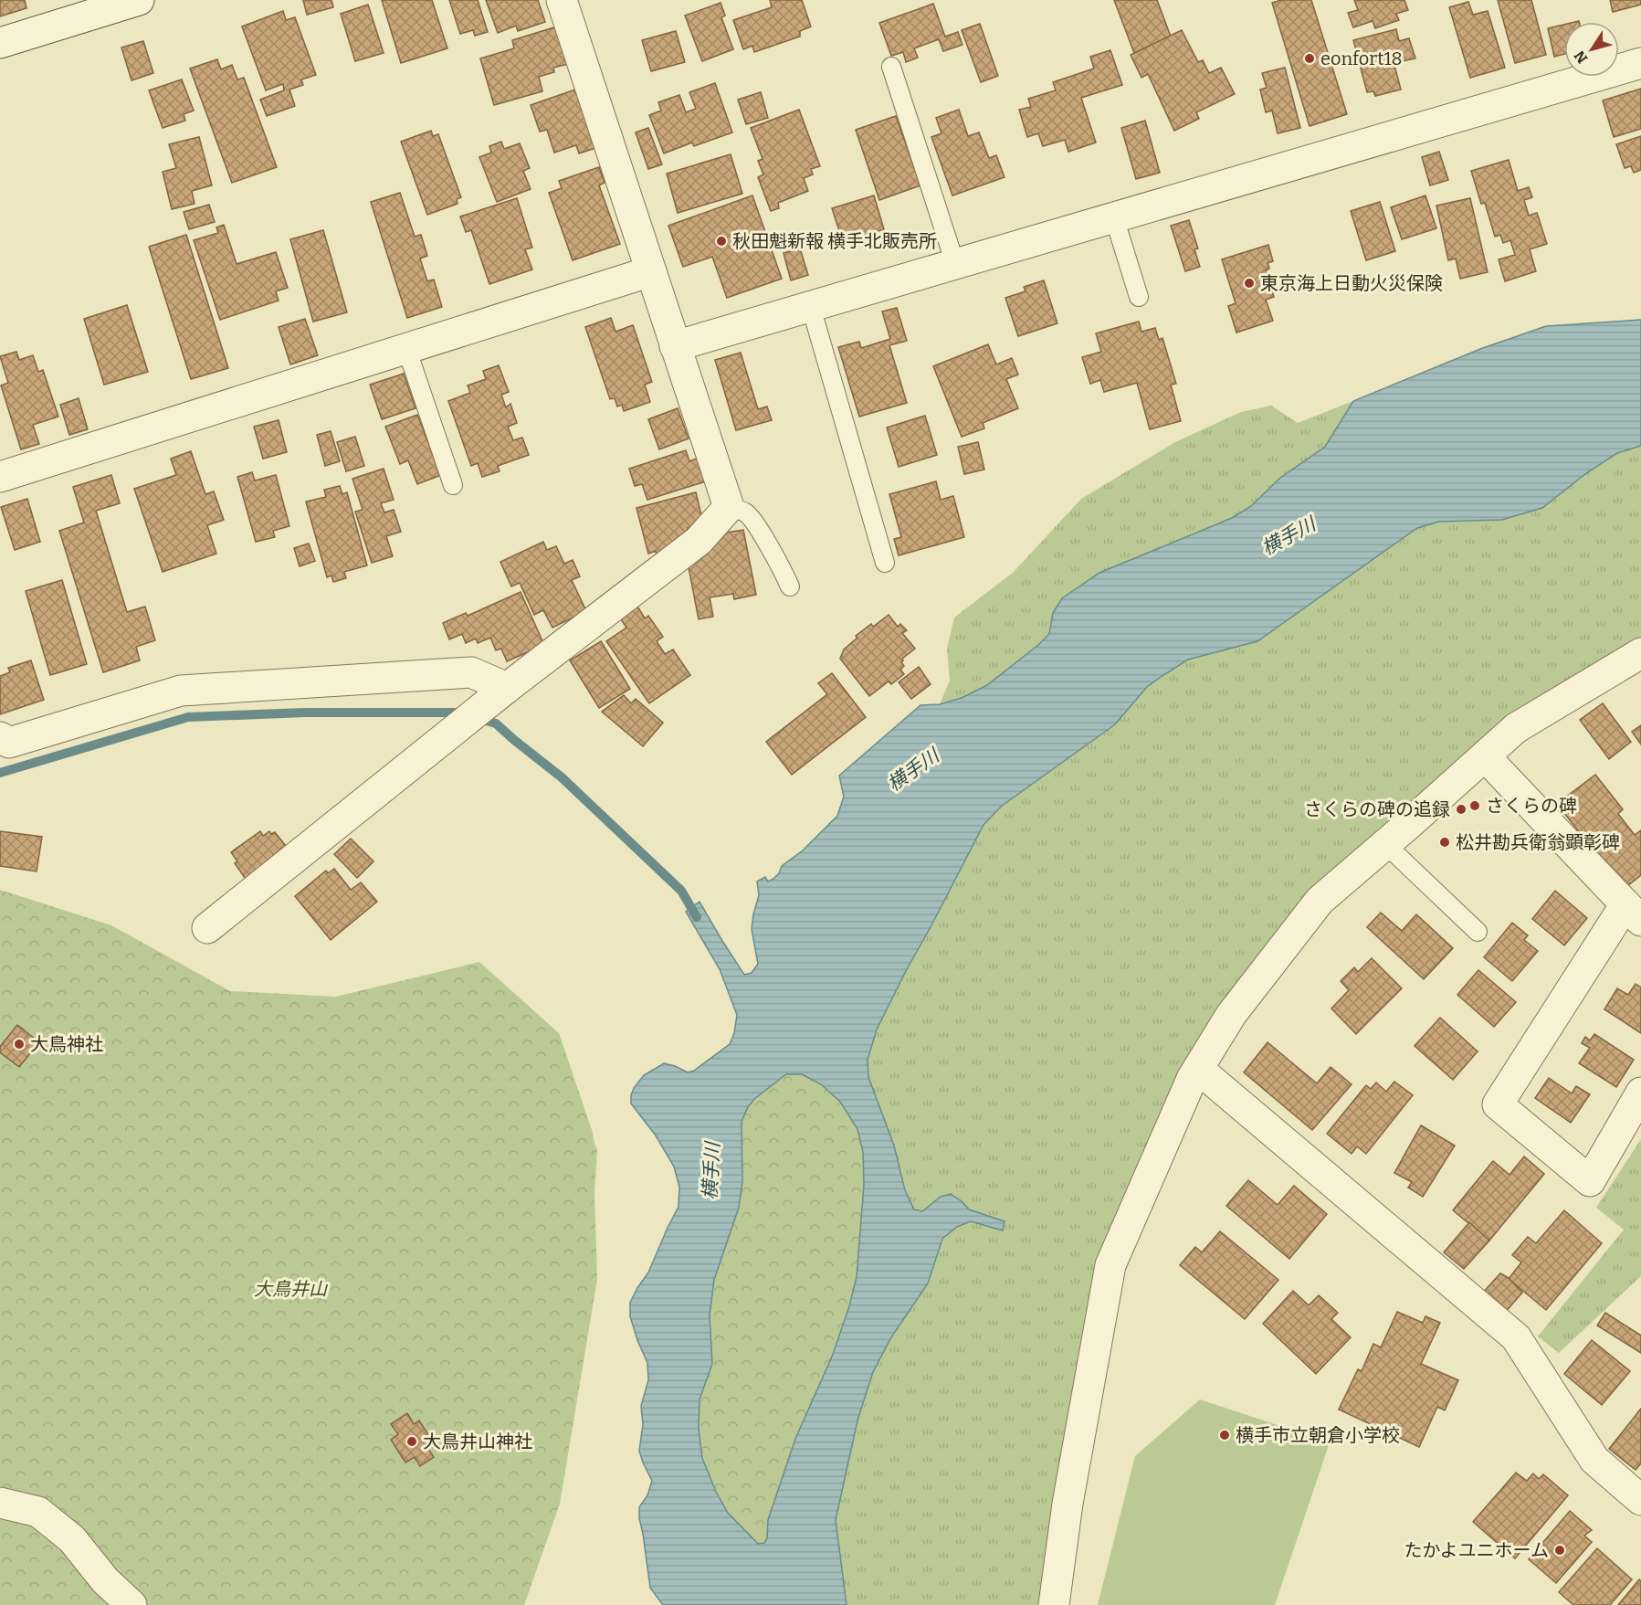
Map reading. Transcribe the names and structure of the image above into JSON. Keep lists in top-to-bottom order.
{
  "water": ["横手川"],
  "parks": ["大鳥井山"],
  "places": [
    "eonfort18",
    "秋田魁新報 横手北販売所",
    "東京海上日動火災保険",
    "さくらの碑",
    "さくらの碑の追録",
    "松井勘兵衛翁顕彰碑",
    "大鳥神社",
    "横手市立朝倉小学校",
    "大鳥井山神社",
    "たかよユニホーム"
  ],
  "north": "bottom left"
}
